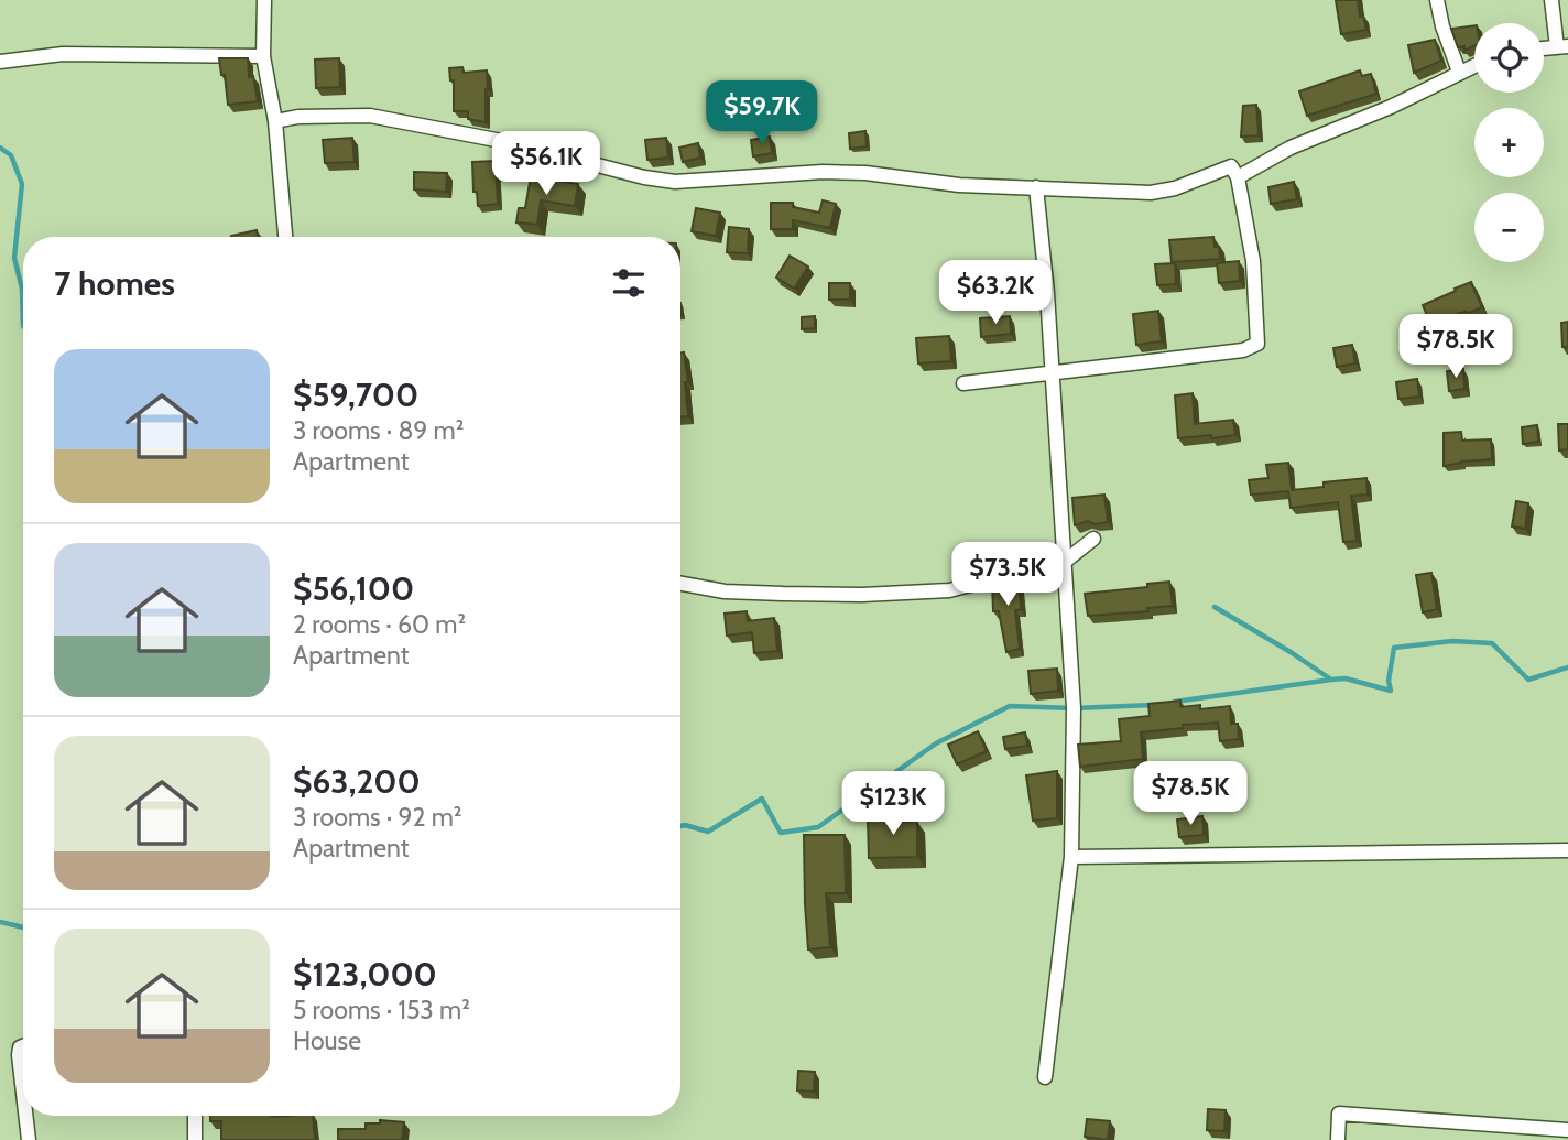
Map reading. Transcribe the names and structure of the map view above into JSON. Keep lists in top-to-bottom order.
{
  "page": {
    "map_buttons": ["+", "−"],
    "price": [
      "$59.7K",
      "$56.1K",
      "$63.2K",
      "$78.5K",
      "$73.5K",
      "$78.5K",
      "$123K"
    ],
    "heading": "7 homes",
    "list": [
      {
        "name": "$59,700",
        "note": "3 rooms · 89 m² · Apartment"
      },
      {
        "name": "$56,100",
        "note": "2 rooms · 60 m² · Apartment"
      },
      {
        "name": "$63,200",
        "note": "3 rooms · 92 m² · Apartment"
      },
      {
        "name": "$123,000",
        "note": "5 rooms · 153 m² · House"
      }
    ]
  }
}
